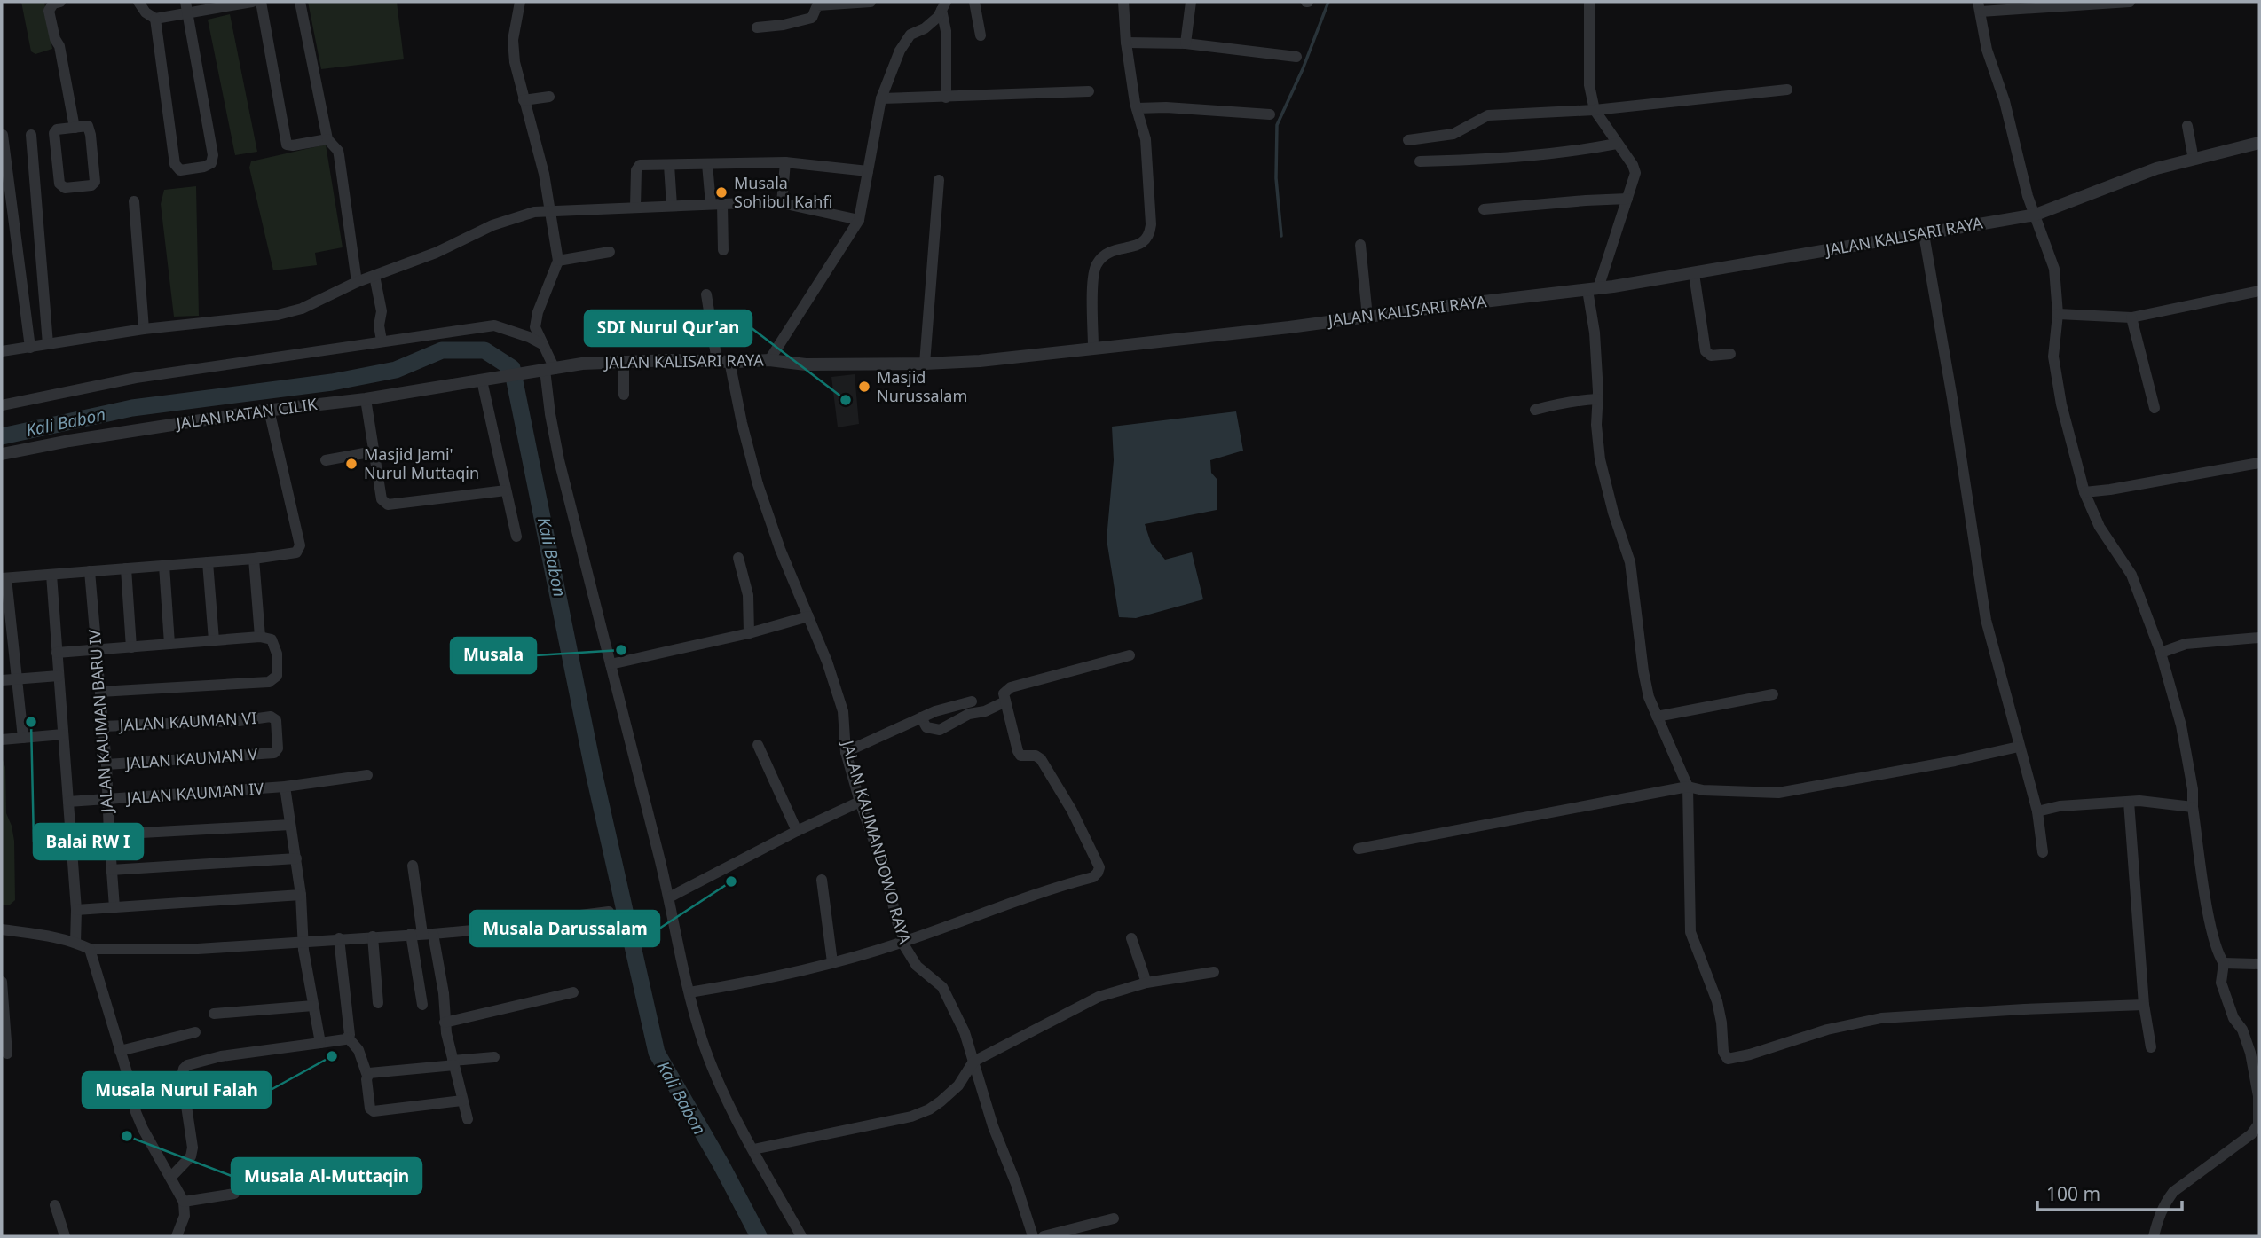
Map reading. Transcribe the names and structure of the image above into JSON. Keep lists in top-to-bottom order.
{
  "streets": {
    "street": [
      "JALAN KALISARI RAYA",
      "JALAN RATAN CILIK",
      "JALAN KAUMAN BARU IV",
      "JALAN KAUMAN VI",
      "JALAN KAUMAN V",
      "JALAN KAUMAN IV",
      "JALAN KAUMANDOWO RAYA"
    ]
  },
  "crossings": [
    ["JALAN KALISARI RAYA", "JALAN RATAN CILIK"],
    ["JALAN KALISARI RAYA", "JALAN KAUMANDOWO RAYA"],
    ["JALAN KAUMAN BARU IV", "JALAN KAUMAN VI"],
    ["JALAN KAUMAN BARU IV", "JALAN KAUMAN V"],
    ["JALAN KAUMAN BARU IV", "JALAN KAUMAN IV"],
    ["JALAN KAUMAN VI", "JALAN KAUMAN V"]
  ],
  "water": ["Kali Babon"],
  "places": [
    "Musala Sohibul Kahfi",
    "Masjid Nurussalam",
    "SDI Nurul Qur'an",
    "Masjid Jami' Nurul Muttaqin",
    "Musala",
    "Balai RW I",
    "Musala Darussalam",
    "Musala Nurul Falah",
    "Musala Al-Muttaqin"
  ],
  "scale_bar": "100 m"
}
